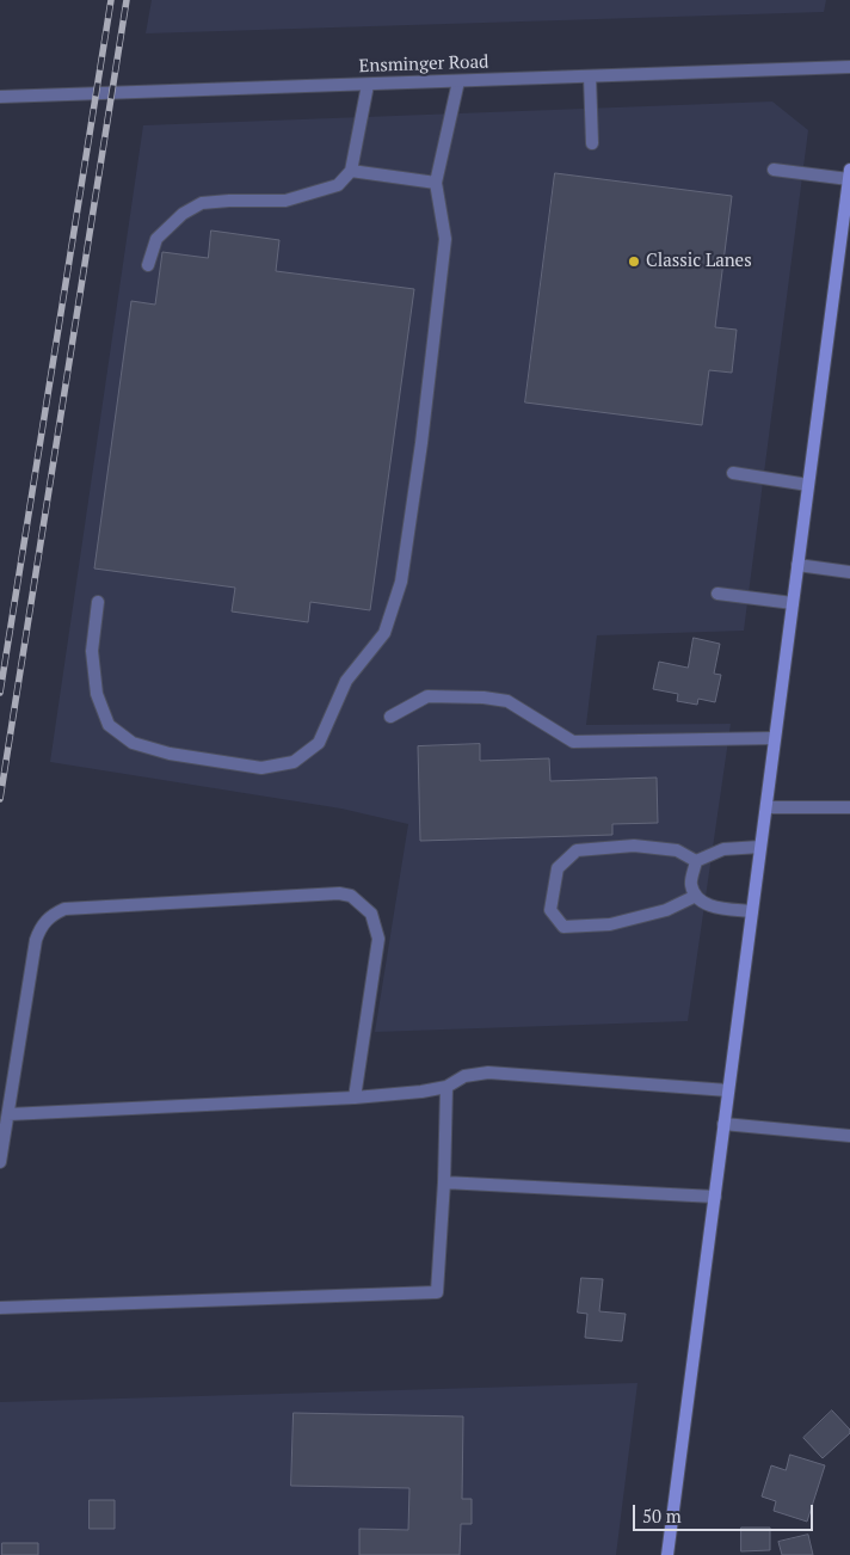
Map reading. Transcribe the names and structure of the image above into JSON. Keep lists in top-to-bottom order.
{
  "streets": {
    "street": ["Ensminger Road"]
  },
  "places": ["Classic Lanes"],
  "scale_bar": "50 m"
}
